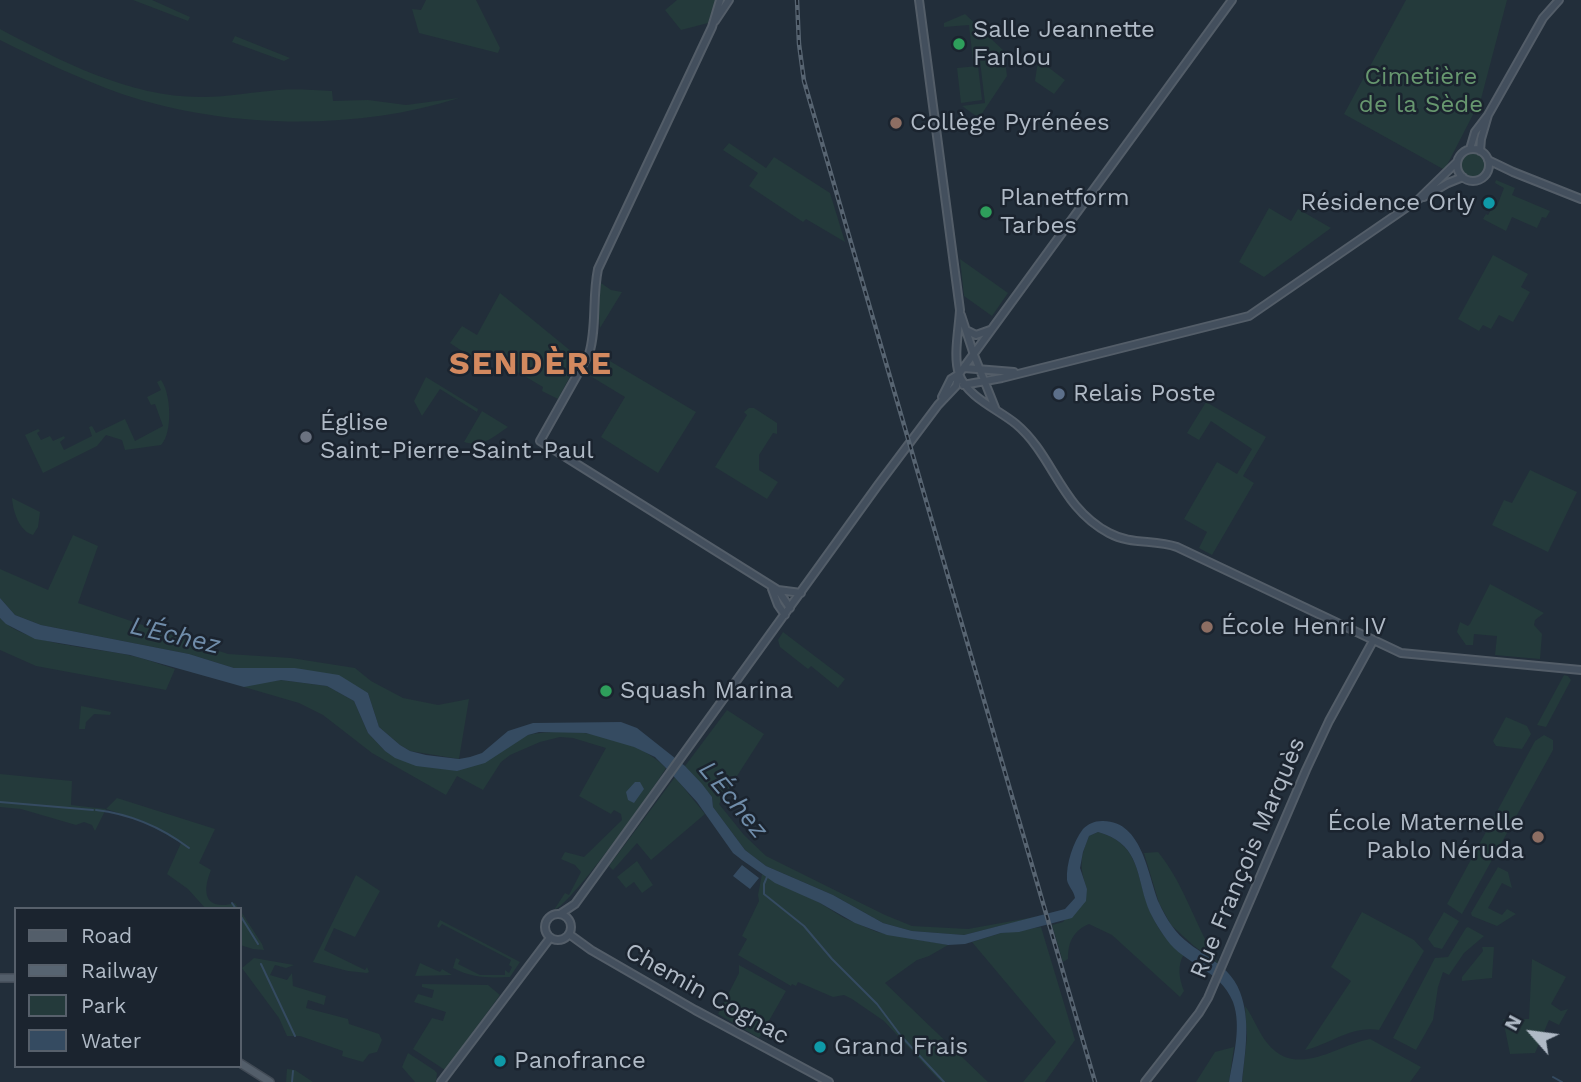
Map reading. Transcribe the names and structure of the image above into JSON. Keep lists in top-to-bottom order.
{
  "streets": {
    "street": ["Rue François Marquès", "Chemin Cognac"]
  },
  "districts": ["SENDÈRE"],
  "water": ["L'Échez"],
  "parks": ["Cimetière de la Sède"],
  "places": [
    "Salle Jeannette Fanlou",
    "Collège Pyrénées",
    "Résidence Orly",
    "Planetform Tarbes",
    "Relais Poste",
    "Église Saint-Pierre-Saint-Paul",
    "École Henri IV",
    "Squash Marina",
    "École Maternelle Pablo Néruda",
    "Grand Frais",
    "Panofrance"
  ],
  "legend": [
    "Road",
    "Railway",
    "Park",
    "Water"
  ],
  "north": "top left"
}
